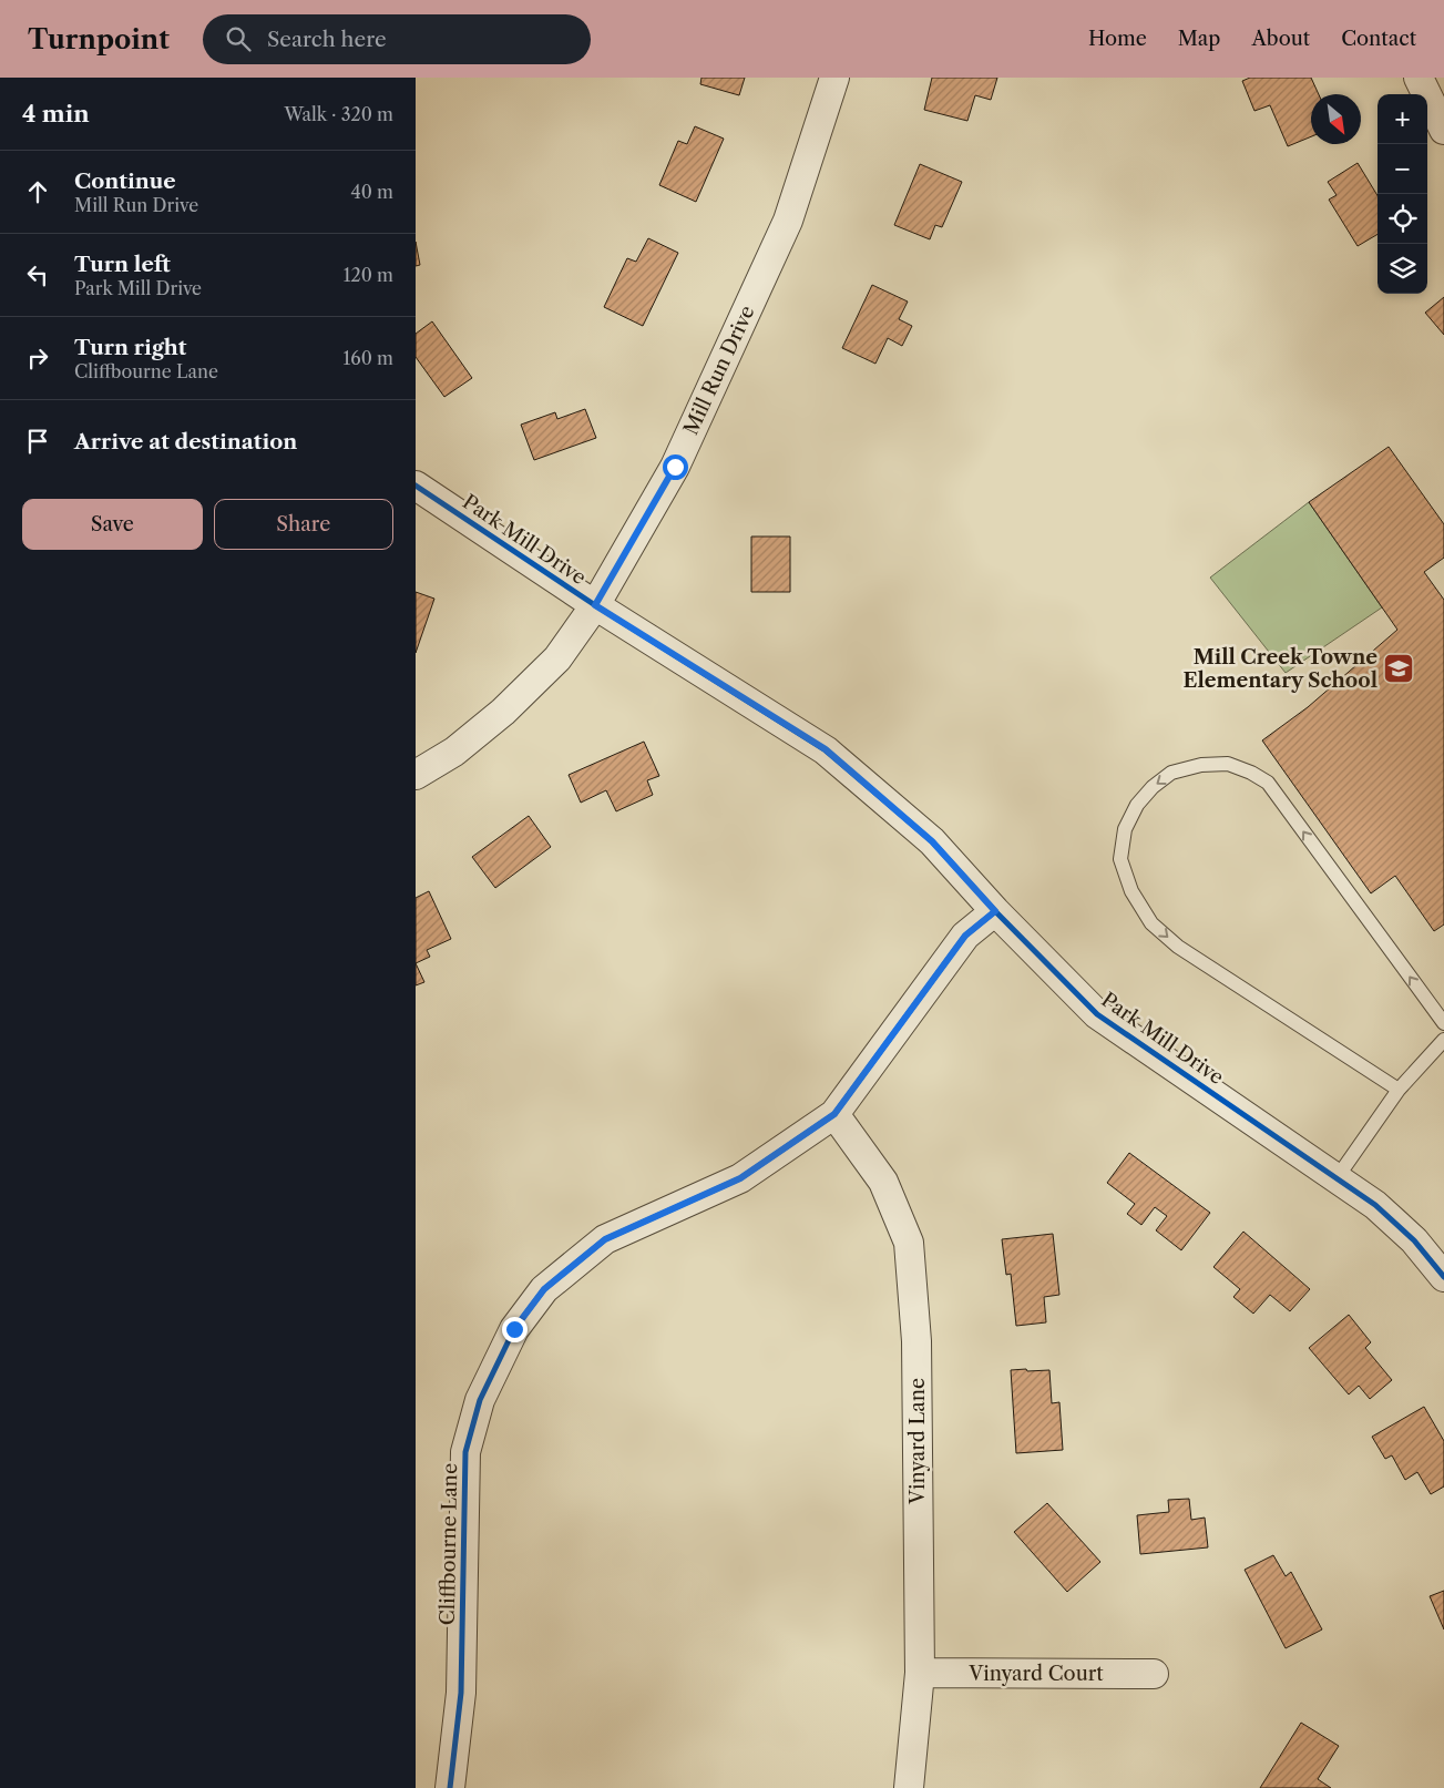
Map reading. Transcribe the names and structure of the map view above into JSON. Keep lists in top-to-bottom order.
{
  "streets": {
    "street": [
      "Mill Run Drive",
      "Park Mill Drive",
      "Vinyard Lane",
      "Cliffbourne Lane",
      "Vinyard Court"
    ]
  },
  "crossings": [
    ["Mill Run Drive", "Park Mill Drive"],
    ["Park Mill Drive", "Cliffbourne Lane"],
    ["Vinyard Lane", "Cliffbourne Lane"],
    ["Vinyard Lane", "Vinyard Court"]
  ],
  "places": {
    "school or university": ["Mill Creek Towne Elementary School"]
  },
  "north": "bottom right",
  "page": {
    "header": "Turnpoint",
    "search": "Search here",
    "nav": [
      "Home",
      "Map",
      "About",
      "Contact"
    ],
    "heading": ["4 min", "Walk · 320 m"],
    "map_buttons": ["+", "−"],
    "list": [
      ["Continue", "Mill Run Drive", "40 m"],
      ["Turn left", "Park Mill Drive", "120 m"],
      ["Turn right", "Cliffbourne Lane", "160 m"],
      "Arrive at destination"
    ],
    "buttons": ["Save", "Share"]
  }
}
